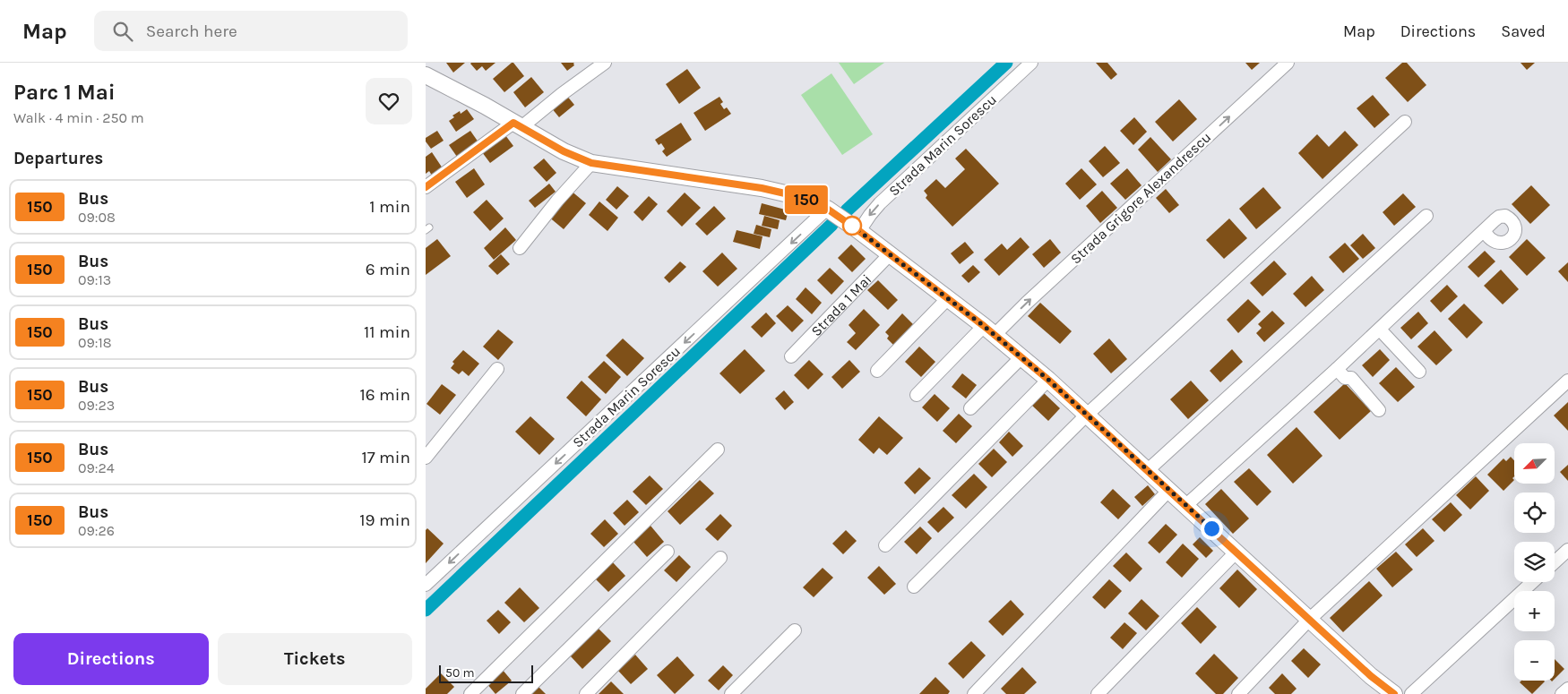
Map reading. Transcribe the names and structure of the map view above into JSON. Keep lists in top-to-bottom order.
{
  "streets": {
    "street": ["Strada Marin Sorescu", "Strada Grigore Alexandrescu", "Strada 1 Mai"]
  },
  "one_way": ["Strada Grigore Alexandrescu"],
  "lines": ["bus line 150"],
  "scale_bar": "50 m",
  "north": "bottom left",
  "page": {
    "header": "Map",
    "search": "Search here",
    "nav": ["Map", "Directions", "Saved"],
    "heading": [
      ["Parc 1 Mai", "Walk · 4 min · 250 m"],
      "Departures"
    ],
    "on_map": "150",
    "list": [
      {
        "mark": "150",
        "name": "Bus",
        "note": "09:08",
        "value": "1 min"
      },
      {
        "mark": "150",
        "name": "Bus",
        "note": "09:13",
        "value": "6 min"
      },
      {
        "mark": "150",
        "name": "Bus",
        "note": "09:18",
        "value": "11 min"
      },
      {
        "mark": "150",
        "name": "Bus",
        "note": "09:23",
        "value": "16 min"
      },
      {
        "mark": "150",
        "name": "Bus",
        "note": "09:24",
        "value": "17 min"
      },
      {
        "mark": "150",
        "name": "Bus",
        "note": "09:26",
        "value": "19 min"
      }
    ],
    "map_buttons": ["+", "−"],
    "buttons": ["Directions", "Tickets"],
    "scale": "50 m"
  }
}
